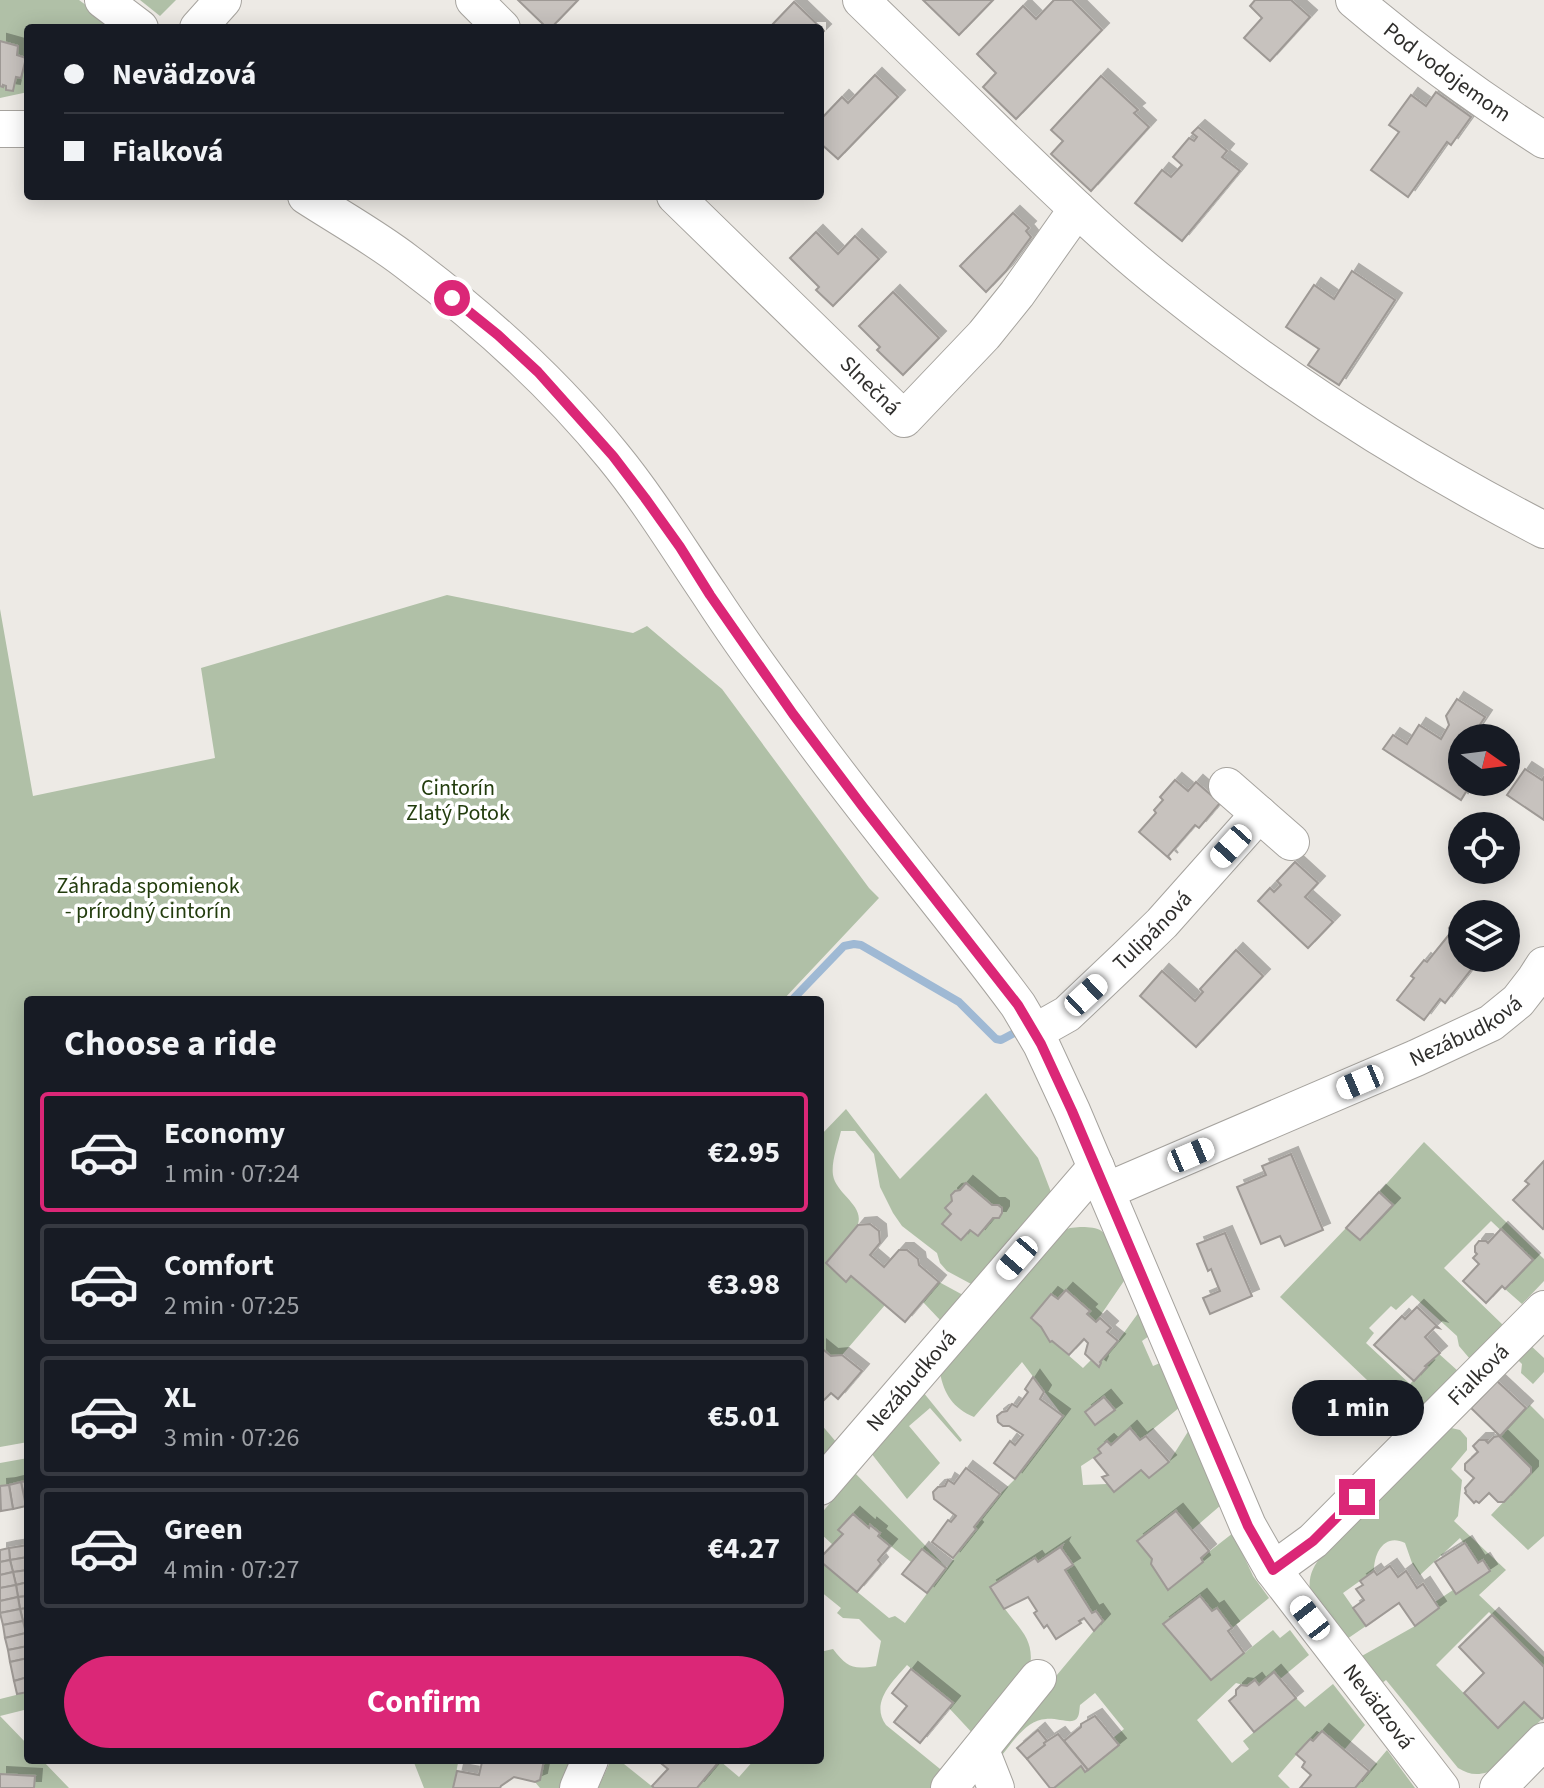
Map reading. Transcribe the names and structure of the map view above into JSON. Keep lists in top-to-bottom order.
{
  "streets": {
    "street": [
      "Pod vodojemom",
      "Slnečná",
      "Tulipánová",
      "Nezábudková",
      "Fialková",
      "Nevädzová"
    ]
  },
  "crossings": [
    ["Tulipánová", "Nevädzová"],
    ["Nezábudková", "Nevädzová"],
    ["Fialková", "Nevädzová"]
  ],
  "parks": ["Cintorín Zlatý Potok", "Záhrada spomienok - prírodný cintorín"],
  "north": "right",
  "page": {
    "banner": ["Nevädzová", "Fialková"],
    "heading": "Choose a ride",
    "list": [
      {
        "name": "Economy",
        "note": "1 min · 07:24",
        "value": "€2.95"
      },
      {
        "name": "Comfort",
        "note": "2 min · 07:25",
        "value": "€3.98"
      },
      {
        "name": "XL",
        "note": "3 min · 07:26",
        "value": "€5.01"
      },
      {
        "name": "Green",
        "note": "4 min · 07:27",
        "value": "€4.27"
      }
    ],
    "bubble": "1 min",
    "buttons": "Confirm"
  }
}
